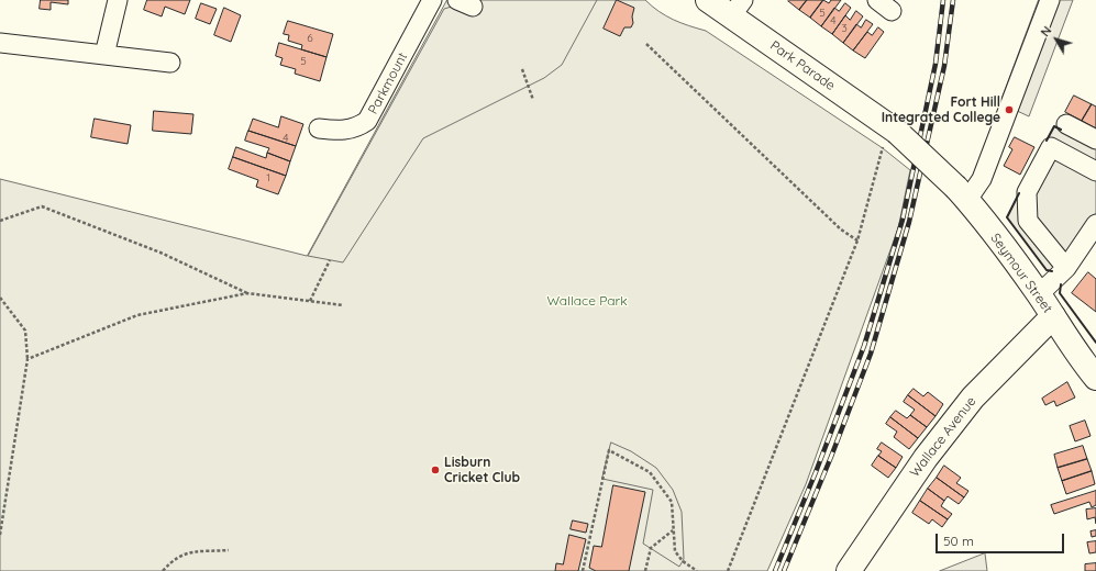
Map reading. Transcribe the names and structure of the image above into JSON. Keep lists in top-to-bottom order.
{
  "streets": {
    "main road": ["Park Parade", "Seymour Street", "Wallace Avenue"],
    "street": ["Parkmount"]
  },
  "crossings": [
    ["Park Parade", "Seymour Street"],
    ["Seymour Street", "Wallace Avenue"]
  ],
  "parks": ["Wallace Park"],
  "places": ["Fort Hill Integrated College", "Lisburn Cricket Club"],
  "house_numbers": [
    "5",
    "4",
    "3",
    "6",
    "5",
    "4",
    "1"
  ],
  "scale_bar": "50 m",
  "north": "top left"
}
